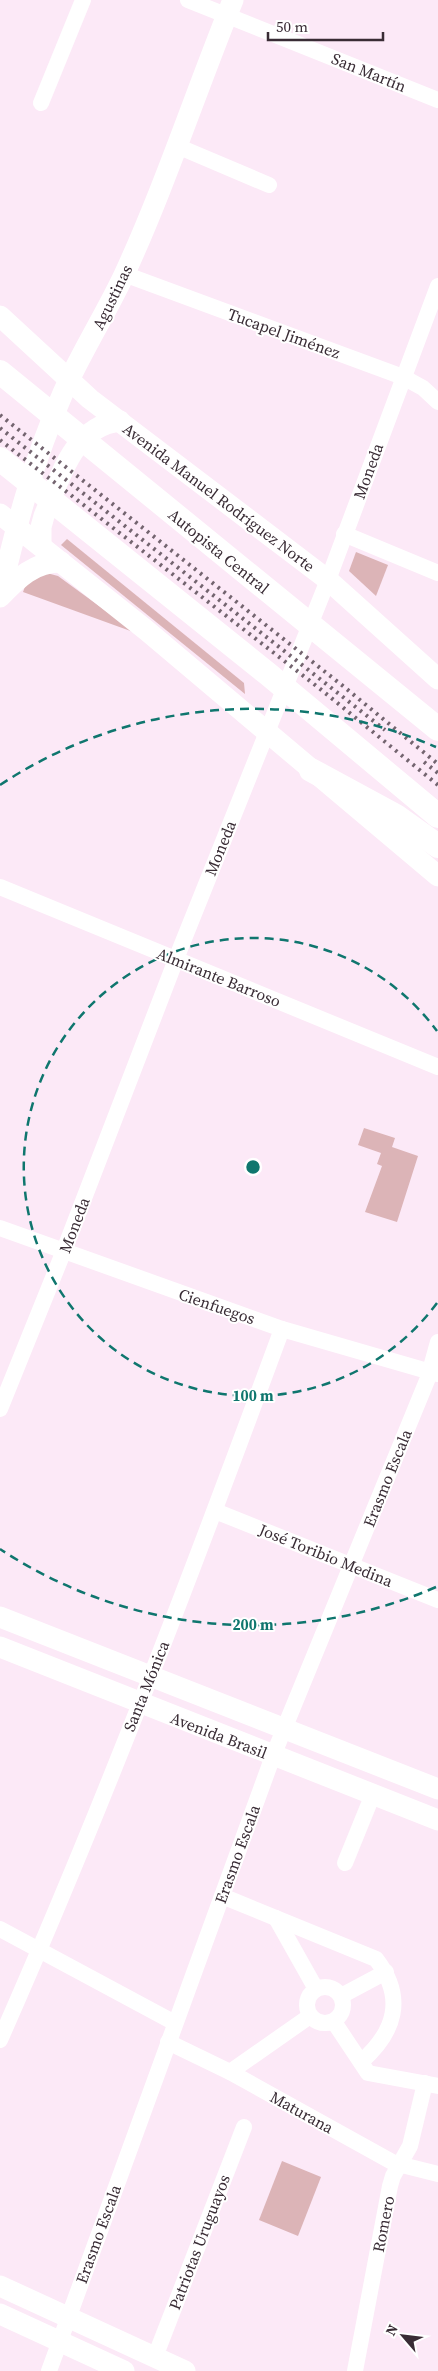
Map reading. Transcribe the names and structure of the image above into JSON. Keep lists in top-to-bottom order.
{
  "streets": {
    "highway": ["Autopista Central"],
    "main road": ["Agustinas", "Avenida Manuel Rodríguez Norte", "Avenida Brasil"],
    "street": [
      "San Martín",
      "Tucapel Jiménez",
      "Moneda",
      "Almirante Barroso",
      "Cienfuegos",
      "Erasmo Escala",
      "José Toribio Medina",
      "Santa Mónica",
      "Maturana",
      "Romero",
      "Patriotas Uruguayos"
    ]
  },
  "crossings": [
    ["San Martín", "Agustinas"],
    ["Agustinas", "Tucapel Jiménez"],
    ["Agustinas", "Avenida Manuel Rodríguez Norte"],
    ["Tucapel Jiménez", "Moneda"],
    ["Moneda", "Avenida Manuel Rodríguez Norte"],
    ["Moneda", "Almirante Barroso"],
    ["Moneda", "Cienfuegos"],
    ["Cienfuegos", "Erasmo Escala"],
    ["Cienfuegos", "Santa Mónica"],
    ["Erasmo Escala", "José Toribio Medina"],
    ["Erasmo Escala", "Avenida Brasil"],
    ["Erasmo Escala", "Maturana"],
    ["José Toribio Medina", "Santa Mónica"],
    ["Santa Mónica", "Avenida Brasil"],
    ["Maturana", "Romero"]
  ],
  "scale_bar": "50 m",
  "north": "top left",
  "rings": ["100 m", "200 m"]
}
